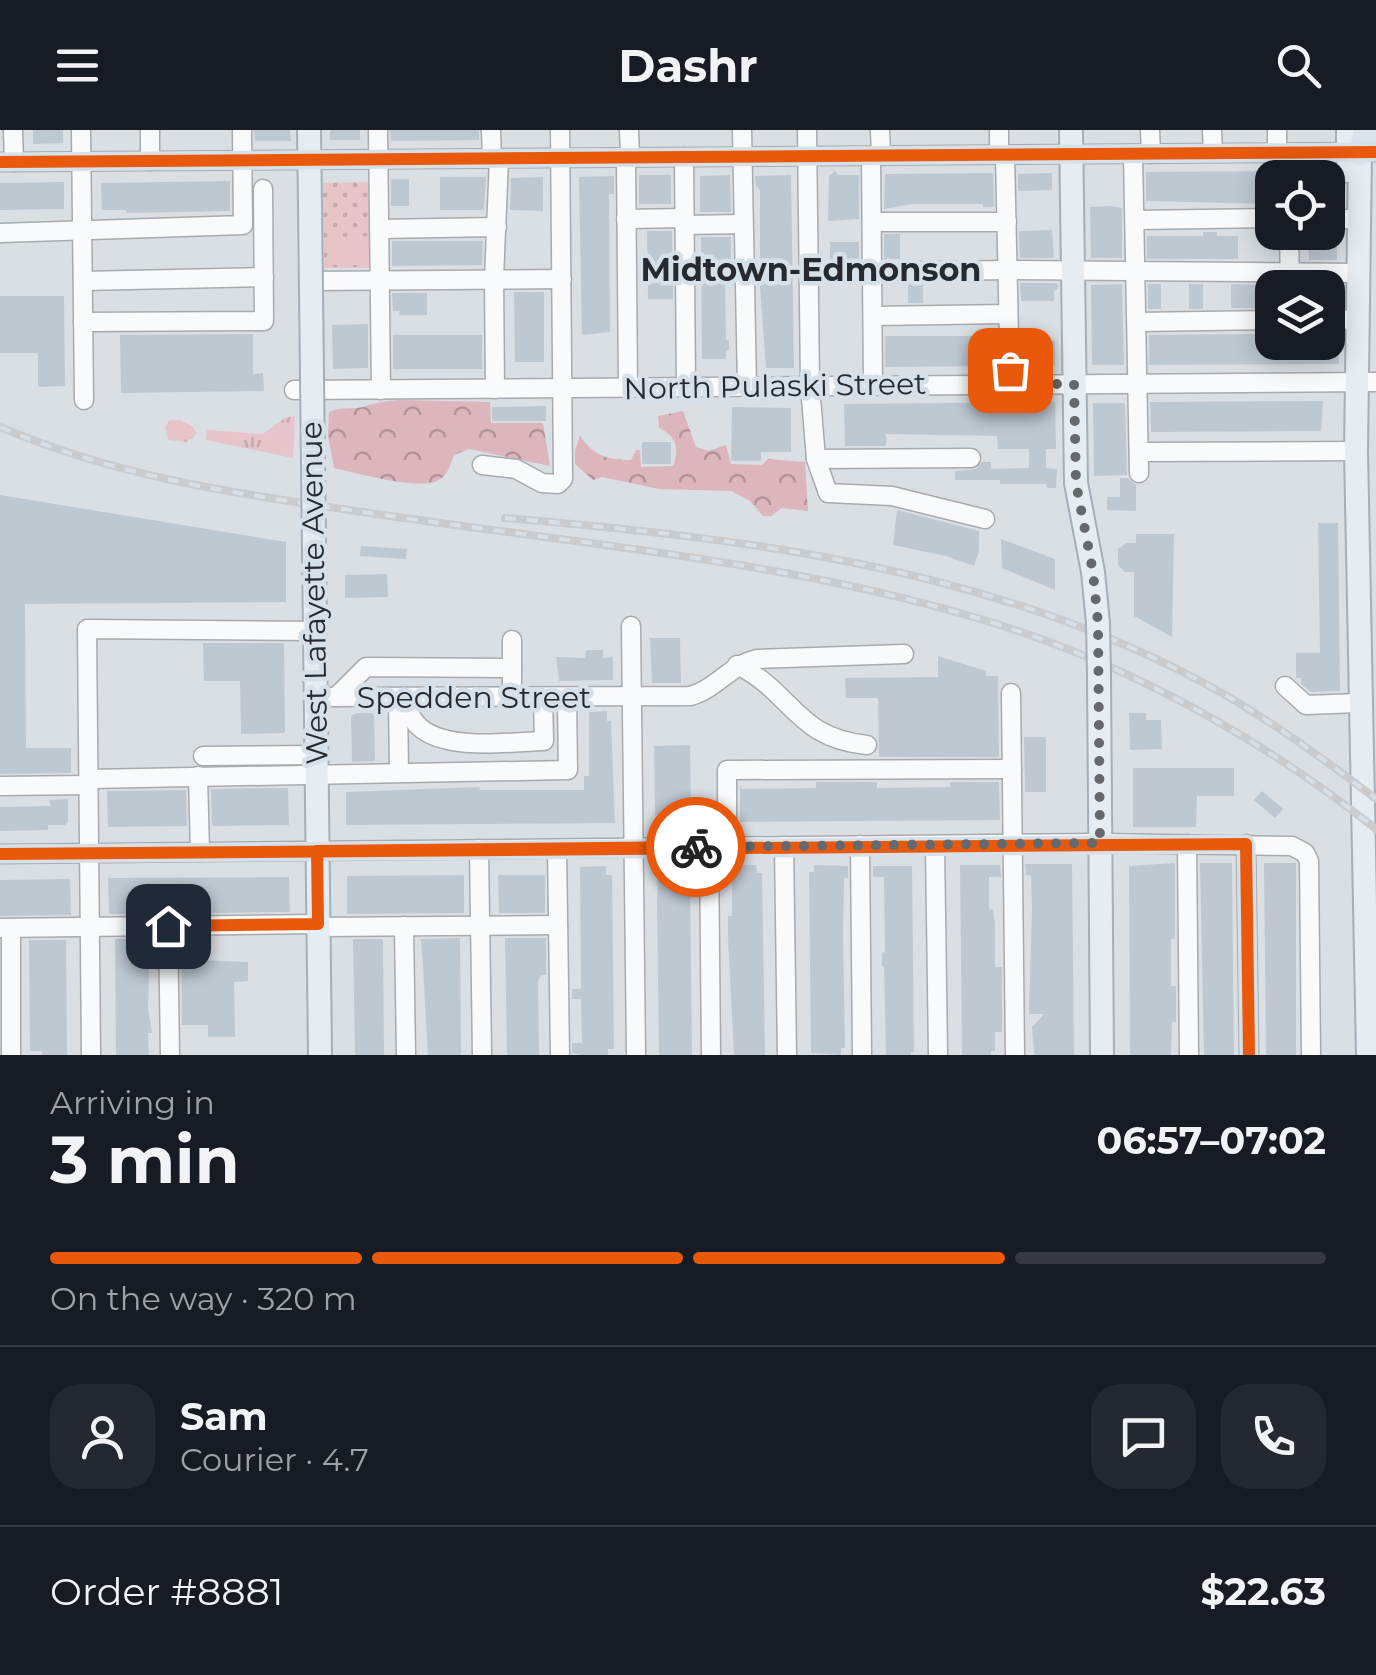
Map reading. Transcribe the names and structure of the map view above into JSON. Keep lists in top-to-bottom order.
{
  "streets": {
    "main road": ["West Lafayette Avenue"],
    "street": ["North Pulaski Street", "Spedden Street"]
  },
  "crossings": [
    ["North Pulaski Street", "West Lafayette Avenue"],
    ["West Lafayette Avenue", "Spedden Street"]
  ],
  "districts": ["Midtown-Edmonson"],
  "page": {
    "header": "Dashr",
    "heading": ["3 min", "Arriving in", "06:57–07:02"],
    "panel": [
      "Sam",
      "Courier · 4.7",
      "Order #8881",
      "$22.63"
    ],
    "bar": "On the way · 320 m"
  }
}
